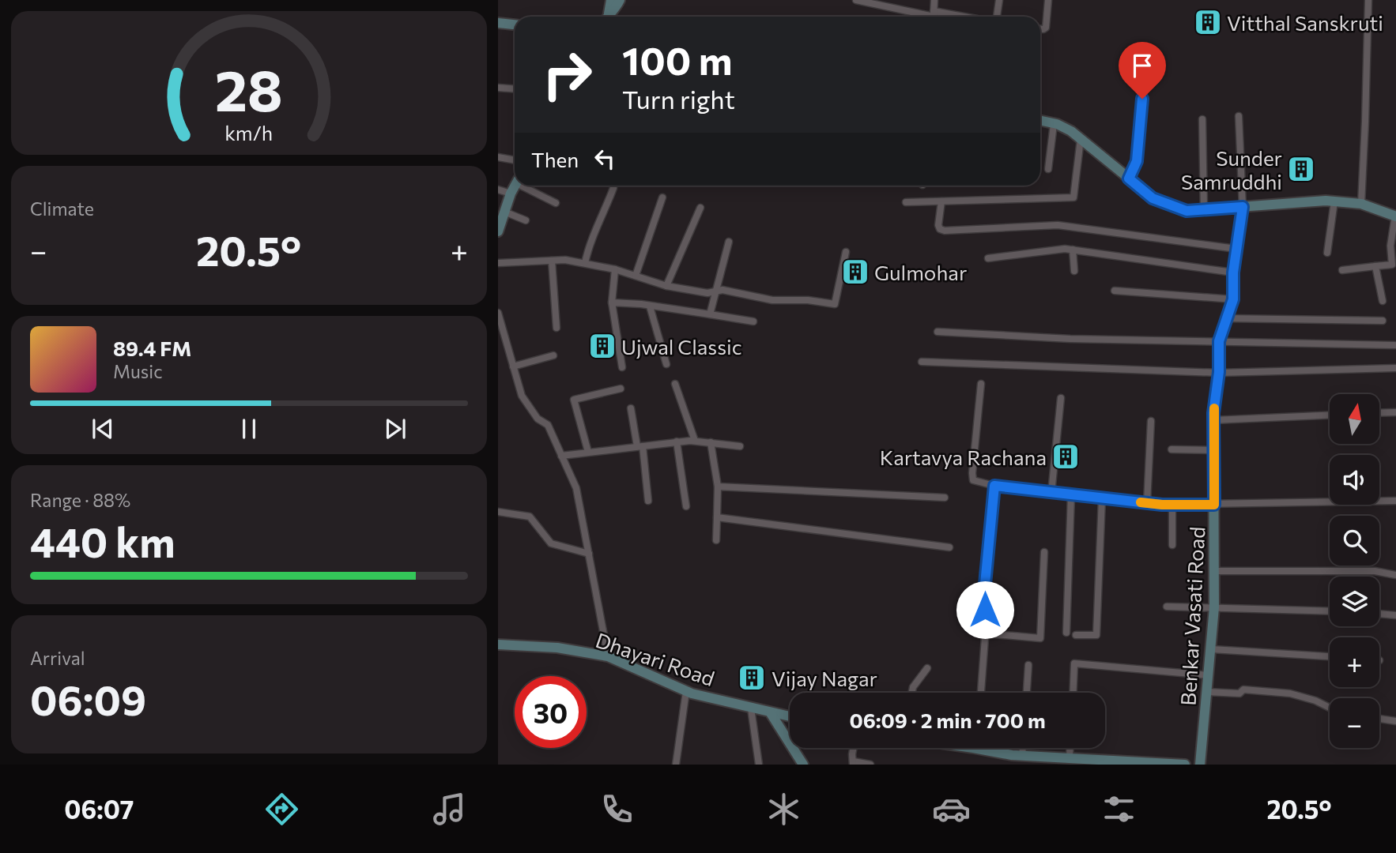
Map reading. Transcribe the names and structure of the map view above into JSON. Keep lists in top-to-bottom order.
{
  "streets": {
    "street": ["Benkar Vasati Road", "Dhayari Road"]
  },
  "places": {
    "building": [
      "Vitthal Sanskruti",
      "Sunder Samruddhi",
      "Gulmohar",
      "Ujwal Classic",
      "Kartavya Rachana",
      "Vijay Nagar"
    ]
  },
  "north": "top",
  "page": {
    "turn": ["100 m", "Turn right"],
    "then": "Then",
    "tile": [
      "Climate",
      ["Range · 88%", "440 km"],
      ["Arrival", "06:09"]
    ],
    "heat": ["−", "20.5°", "+"],
    "song": ["89.4 FM", "Music"],
    "map_buttons": ["+", "−"],
    "limit": "30",
    "trip": "06:09 · 2 min · 700 m",
    "tabs": ["06:07", "20.5°"],
    "gauge": ["28", "km/h"]
  }
}
